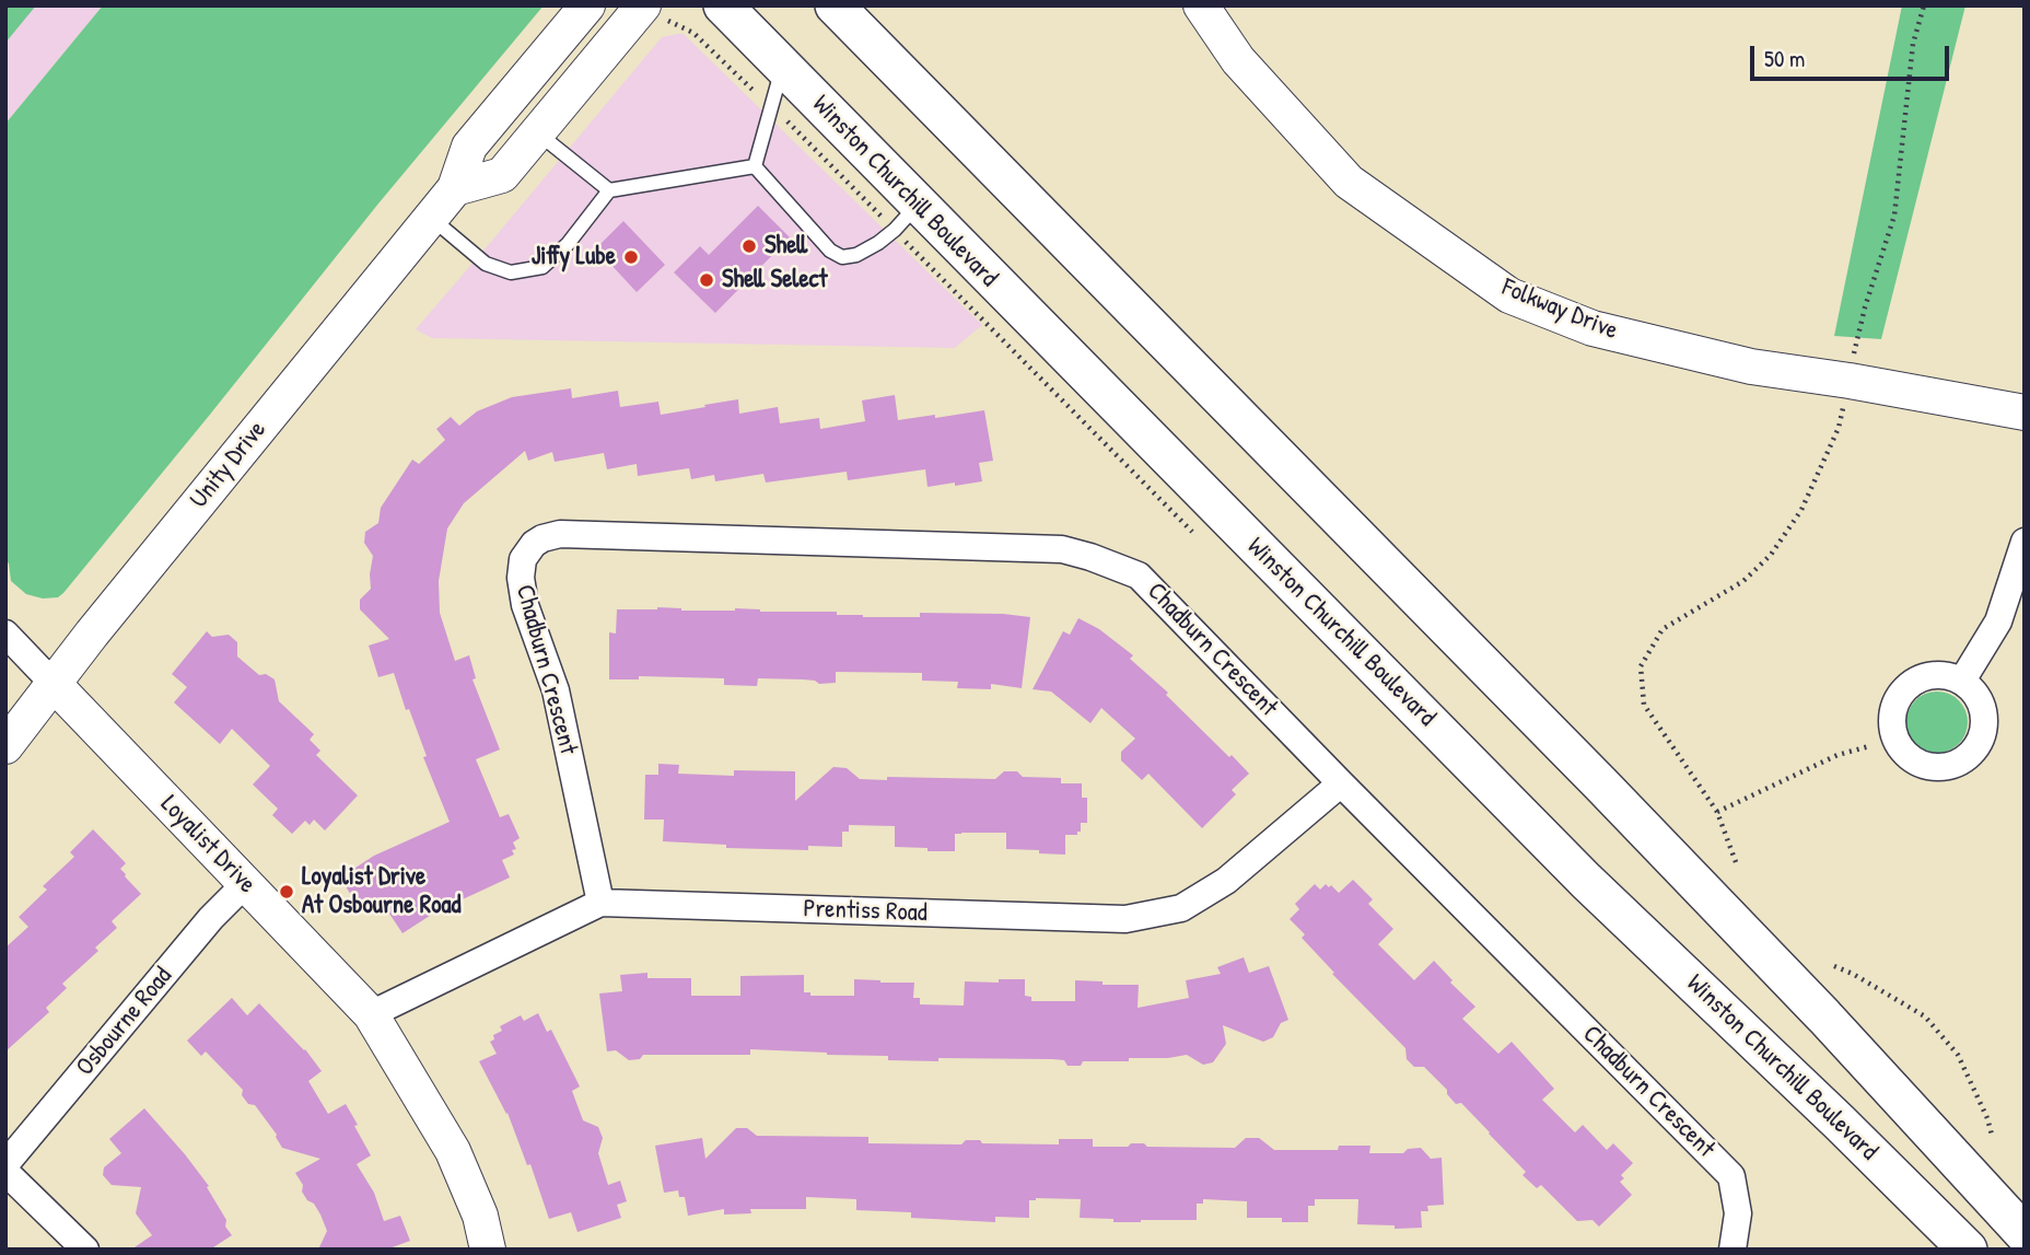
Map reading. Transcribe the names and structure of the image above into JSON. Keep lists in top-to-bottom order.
{
  "streets": {
    "main road": ["Winston Churchill Boulevard"],
    "street": [
      "Folkway Drive",
      "Unity Drive",
      "Chadburn Crescent",
      "Loyalist Drive",
      "Prentiss Road",
      "Osbourne Road"
    ]
  },
  "crossings": [
    ["Unity Drive", "Loyalist Drive"],
    ["Chadburn Crescent", "Prentiss Road"],
    ["Loyalist Drive", "Prentiss Road"],
    ["Loyalist Drive", "Osbourne Road"]
  ],
  "places": [
    "Shell",
    "Jiffy Lube",
    "Shell Select",
    "Loyalist Drive At Osbourne Road"
  ],
  "scale_bar": "50 m"
}
